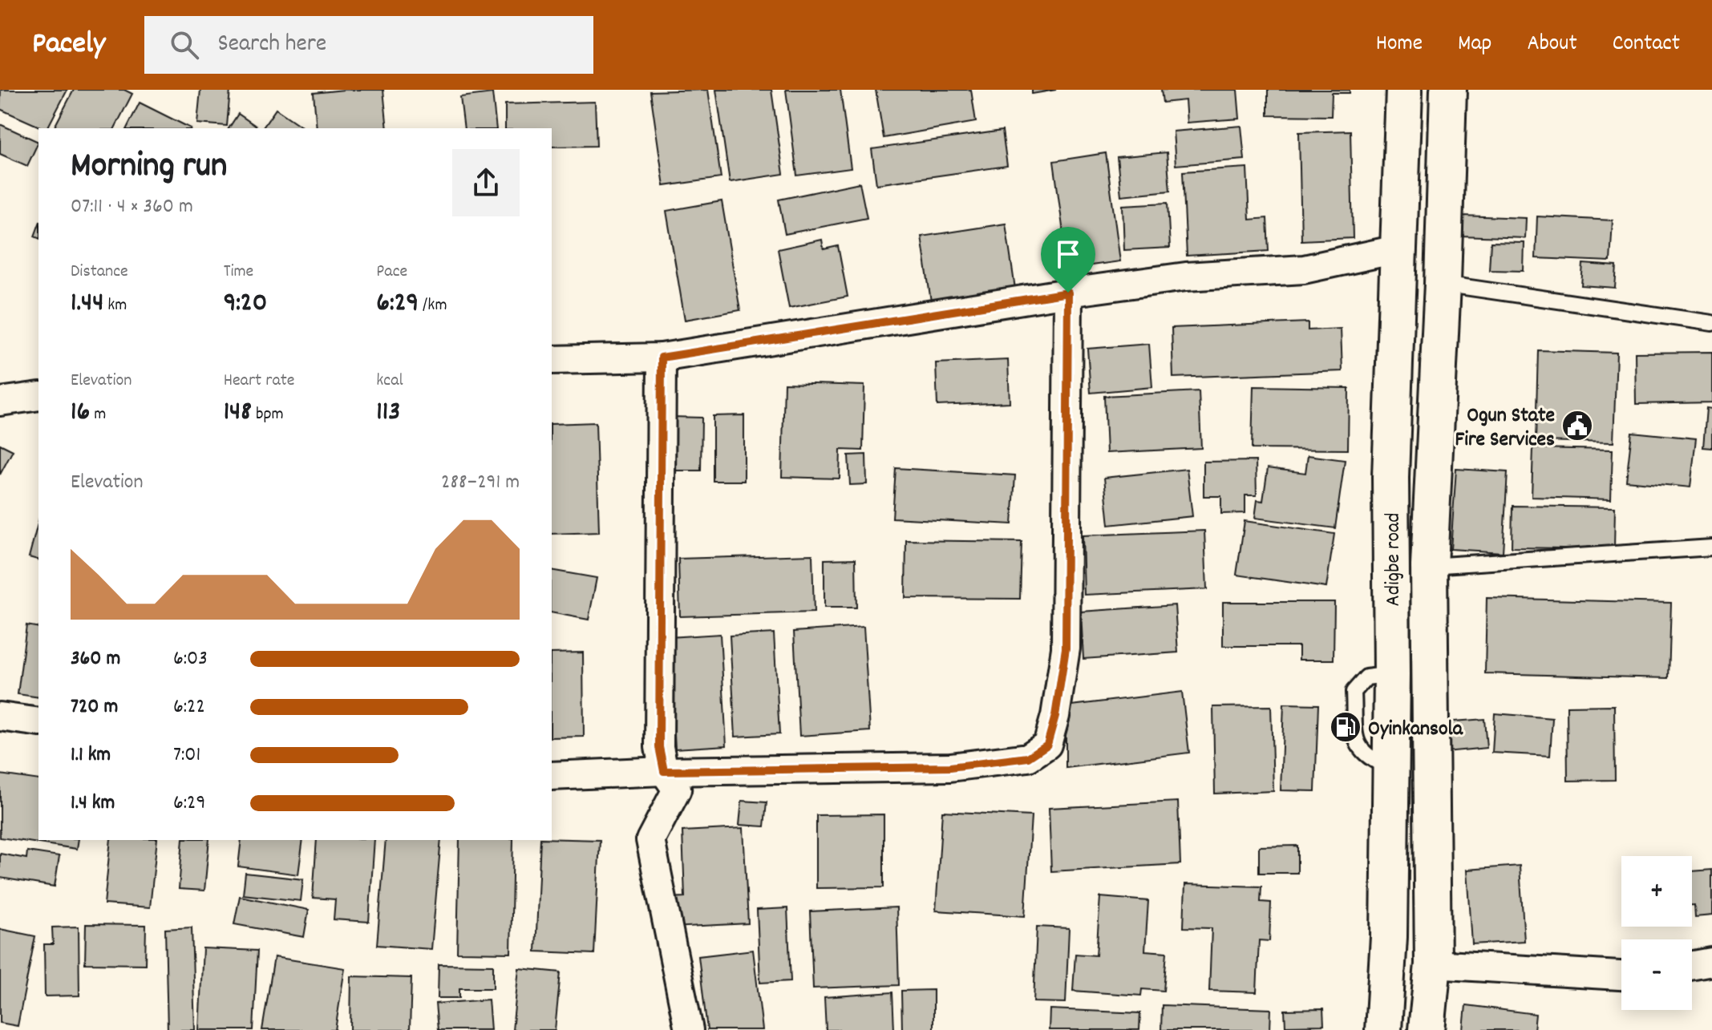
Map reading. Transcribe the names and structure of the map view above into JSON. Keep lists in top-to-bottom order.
{
  "streets": {
    "main road": ["Adigbe road"]
  },
  "places": {
    "public building": ["Ogun State Fire Services"],
    "fuel station": ["Oyinkansola"]
  },
  "page": {
    "header": "Pacely",
    "search": "Search here",
    "nav": [
      "Home",
      "Map",
      "About",
      "Contact"
    ],
    "heading": ["Morning run", "07:11 · 4 × 360 m"],
    "stats": [
      ["Distance", "1.44 km"],
      ["Time", "9:20"],
      ["Pace", "6:29 /km"],
      ["Elevation", "16 m"],
      ["Heart rate", "148 bpm"],
      ["kcal", "113"]
    ],
    "chart": ["Elevation", "288–291 m"],
    "list": [
      {
        "name": "360 m",
        "note": "6:03"
      },
      {
        "name": "720 m",
        "note": "6:22"
      },
      {
        "name": "1.1 km",
        "note": "7:01"
      },
      {
        "name": "1.4 km",
        "note": "6:29"
      }
    ],
    "map_buttons": ["+", "−"]
  }
}
